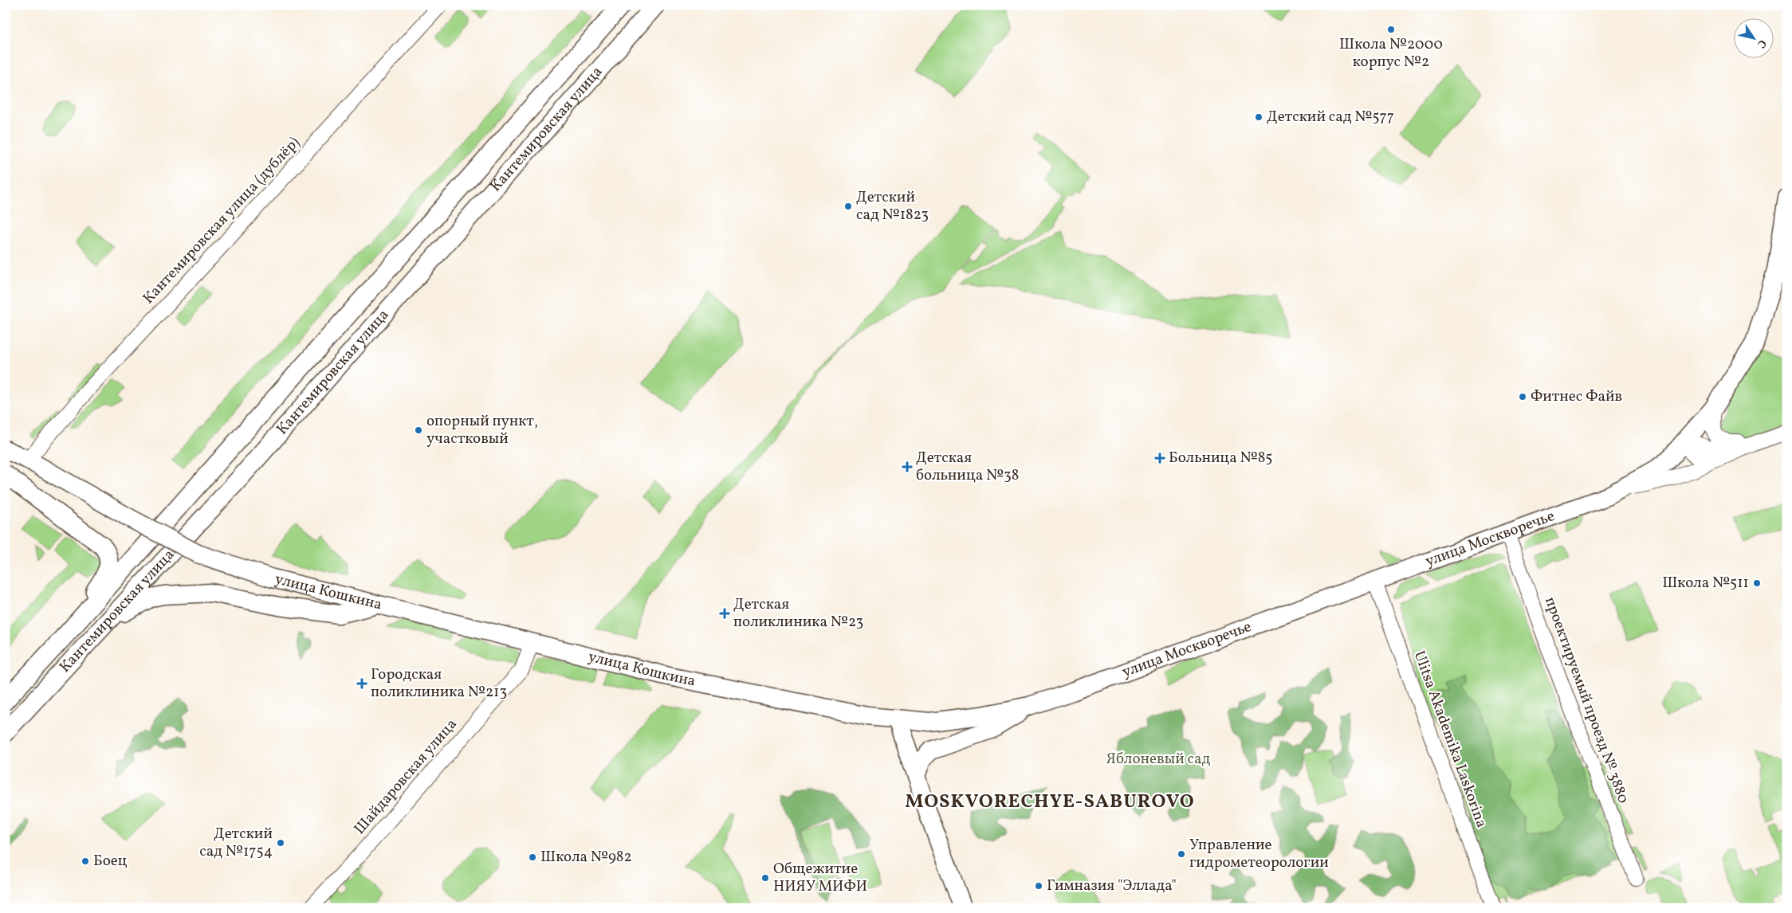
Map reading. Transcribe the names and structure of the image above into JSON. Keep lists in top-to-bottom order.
{
  "streets": {
    "main road": ["Кантемировская улица", "улица Москворечье", "улица Кошкина"],
    "street": [
      "Кантемировская улица (дублёр)",
      "проектируемый проезд № 3880",
      "Ulitsa Akademika Laskorina",
      "Шайдаровская улица"
    ]
  },
  "crossings": [
    ["Кантемировская улица (дублёр)", "улица Кошкина"],
    ["улица Москворечье", "улица Кошкина"],
    ["улица Москворечье", "проектируемый проезд № 3880"],
    ["улица Москворечье", "Ulitsa Akademika Laskorina"],
    ["улица Кошкина", "Шайдаровская улица"]
  ],
  "districts": ["MOSKVORECHYE-SABUROVO"],
  "parks": ["Яблоневый сад"],
  "places": {
    "other": [
      "Школа №2000 корпус №2",
      "Детский сад №577",
      "Детский сад №1823",
      "Фитнес Файв",
      "опорный пункт, участковый",
      "Школа №511",
      "Детский сад №1754",
      "Управление гидрометеорологии",
      "Школа №982",
      "Боец",
      "Общежитие НИЯУ МИФИ",
      "Гимназия \"Эллада\""
    ],
    "health": [
      "Больница №85",
      "Детская больница №38",
      "Детская поликлиника №23",
      "Городская поликлиника №213"
    ]
  },
  "north": "bottom right"
}
